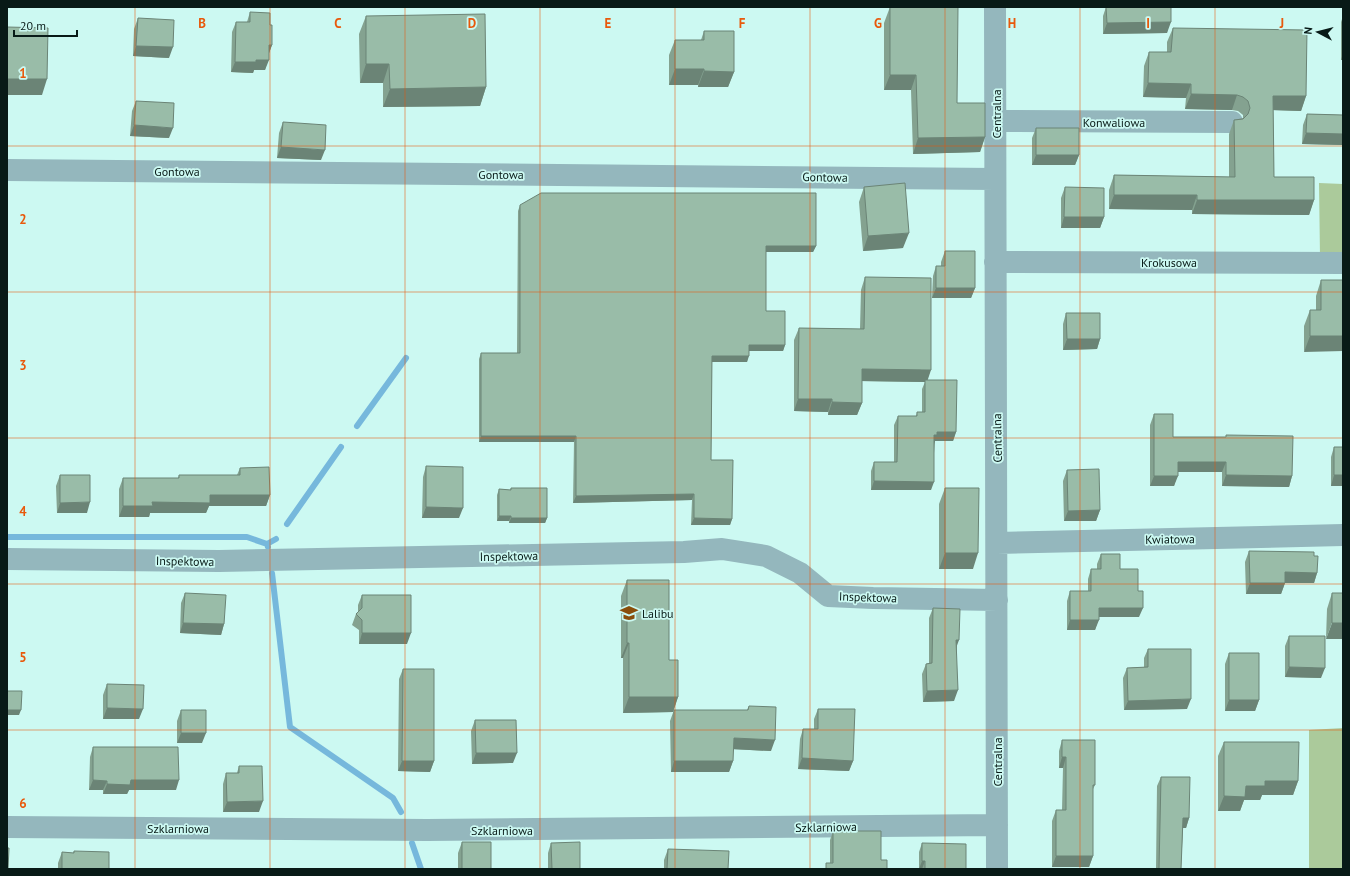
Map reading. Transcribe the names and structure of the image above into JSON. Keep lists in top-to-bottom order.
{
  "streets": {
    "street": [
      "Centralna",
      "Konwaliowa",
      "Gontowa",
      "Krokusowa",
      "Kwiatowa",
      "Inspektowa",
      "Szklarniowa"
    ]
  },
  "crossings": [
    ["Centralna", "Konwaliowa"],
    ["Centralna", "Gontowa"],
    ["Centralna", "Krokusowa"],
    ["Centralna", "Kwiatowa"],
    ["Centralna", "Inspektowa"],
    ["Centralna", "Szklarniowa"]
  ],
  "places": {
    "school or university": ["Lalibu"]
  },
  "scale_bar": "20 m",
  "north": "left",
  "grid": {
    "columns": [
      "B",
      "C",
      "D",
      "E",
      "F",
      "G",
      "H",
      "I",
      "J"
    ],
    "rows": [
      "1",
      "2",
      "3",
      "4",
      "5",
      "6"
    ]
  }
}
